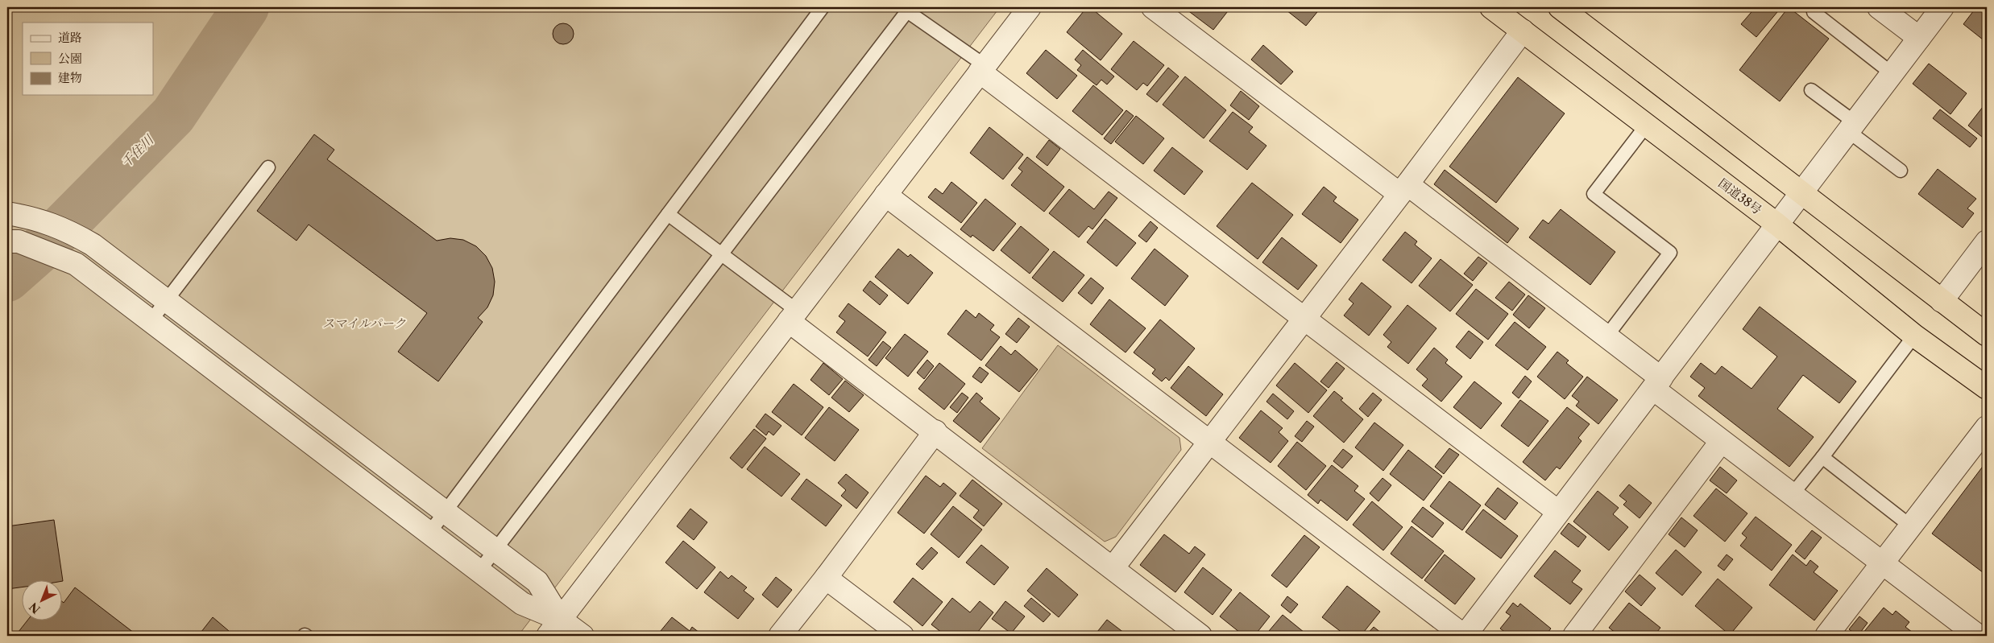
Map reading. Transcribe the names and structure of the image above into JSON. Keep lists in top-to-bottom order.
{
  "streets": {
    "highway": ["国道38号"]
  },
  "water": ["千住川"],
  "parks": ["スマイルパーク"],
  "legend": ["道路", "公園", "建物"],
  "north": "bottom left"
}
